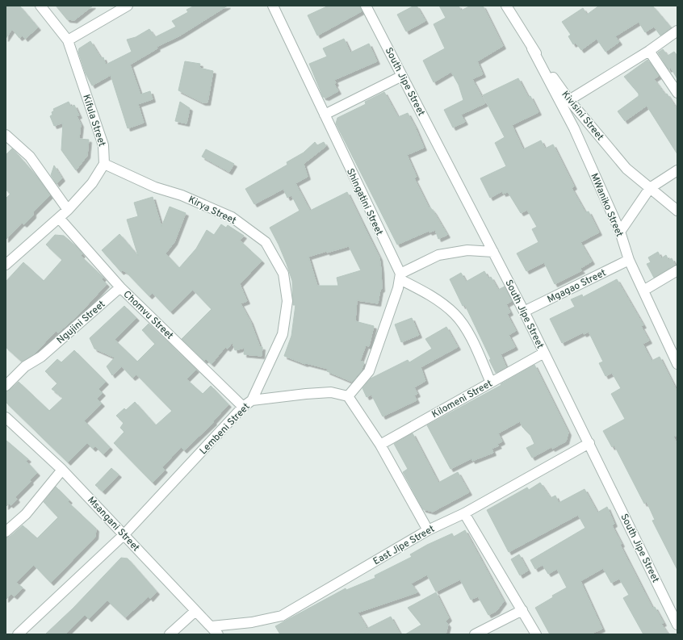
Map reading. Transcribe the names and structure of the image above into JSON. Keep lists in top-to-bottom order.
{
  "streets": {
    "street": [
      "South Jipe Street",
      "Kivisini Street",
      "Kifula Street",
      "Shingatini Street",
      "MWaniko Street",
      "Kirya Street",
      "Mgagao Street",
      "Chomvu Street",
      "Ngujini Street",
      "Kilomeni Street",
      "Lembeni Street",
      "Msangani Street",
      "East Jipe Street"
    ]
  },
  "crossings": [
    ["South Jipe Street", "Mgagao Street"],
    ["South Jipe Street", "Kilomeni Street"],
    ["South Jipe Street", "East Jipe Street"],
    ["Kivisini Street", "MWaniko Street"],
    ["Kifula Street", "Kirya Street"],
    ["MWaniko Street", "Mgagao Street"],
    ["Kirya Street", "Lembeni Street"],
    ["Chomvu Street", "Ngujini Street"],
    ["Chomvu Street", "Lembeni Street"],
    ["Lembeni Street", "Msangani Street"],
    ["Msangani Street", "East Jipe Street"]
  ]
}
